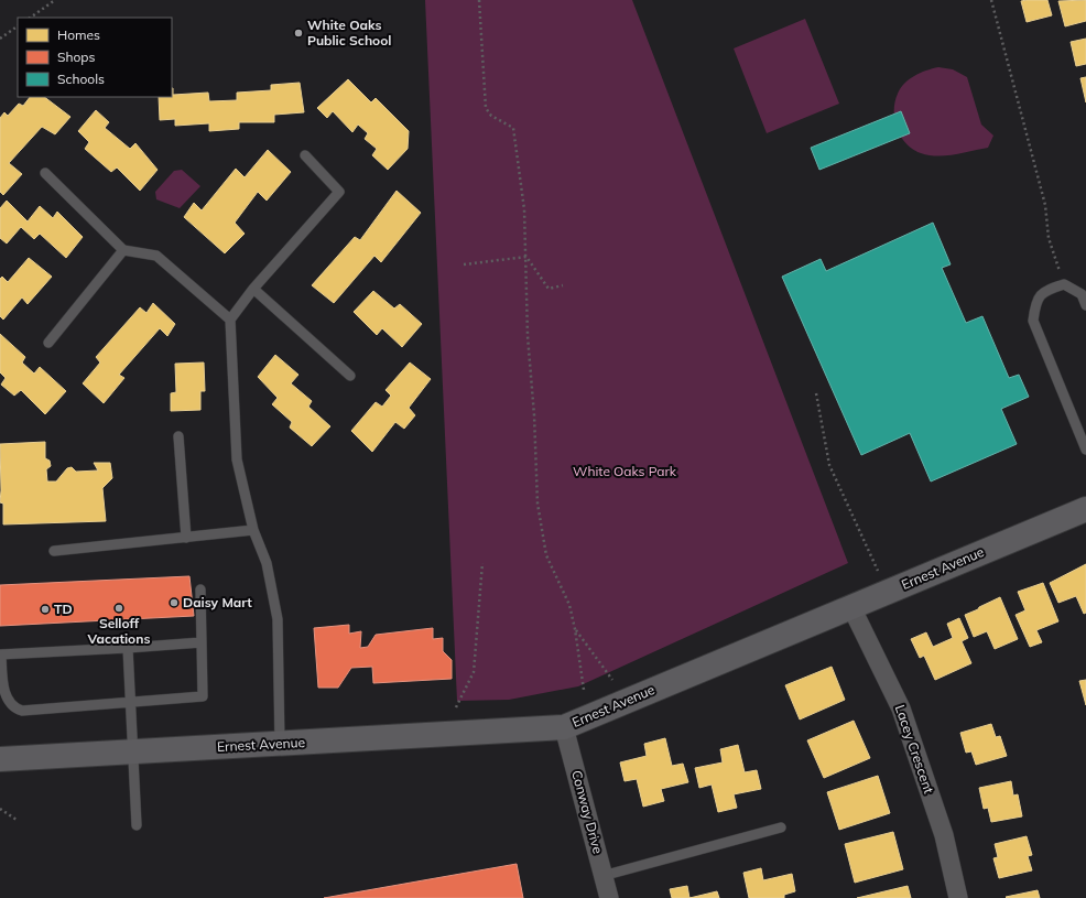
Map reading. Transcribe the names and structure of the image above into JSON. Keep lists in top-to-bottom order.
{
  "streets": {
    "street": ["Ernest Avenue", "Lacey Crescent", "Conway Drive"]
  },
  "crossings": [
    ["Ernest Avenue", "Lacey Crescent"],
    ["Ernest Avenue", "Conway Drive"]
  ],
  "parks": ["White Oaks Park"],
  "places": [
    "White Oaks Public School",
    "Daisy Mart",
    "Selloff Vacations",
    "TD"
  ],
  "legend": ["Homes", "Shops", "Schools"]
}
